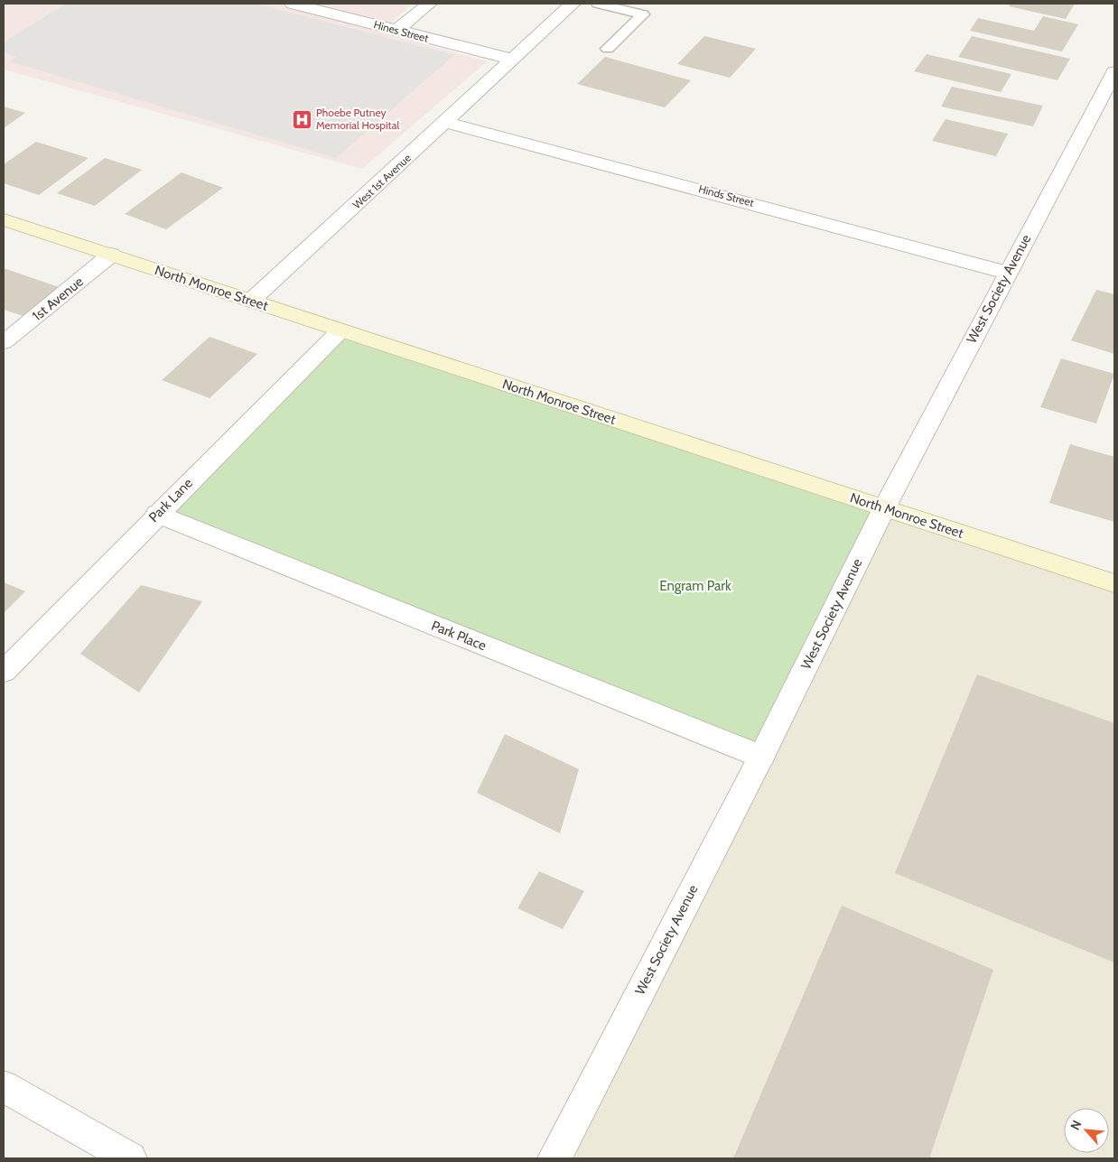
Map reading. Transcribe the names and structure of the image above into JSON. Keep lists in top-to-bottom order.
{
  "streets": {
    "main road": ["North Monroe Street"],
    "street": [
      "Hines Street",
      "West 1st Avenue",
      "Hinds Street",
      "West Society Avenue",
      "1st Avenue",
      "Park Lane",
      "Park Place"
    ]
  },
  "crossings": [
    ["Hines Street", "West 1st Avenue"],
    ["West 1st Avenue", "Hinds Street"],
    ["West 1st Avenue", "North Monroe Street"],
    ["Hinds Street", "West Society Avenue"],
    ["North Monroe Street", "West Society Avenue"],
    ["North Monroe Street", "1st Avenue"],
    ["North Monroe Street", "Park Lane"],
    ["West Society Avenue", "Park Place"],
    ["Park Lane", "Park Place"]
  ],
  "parks": ["Engram Park"],
  "places": {
    "hospital": ["Phoebe Putney Memorial Hospital"]
  },
  "north": "top left"
}
